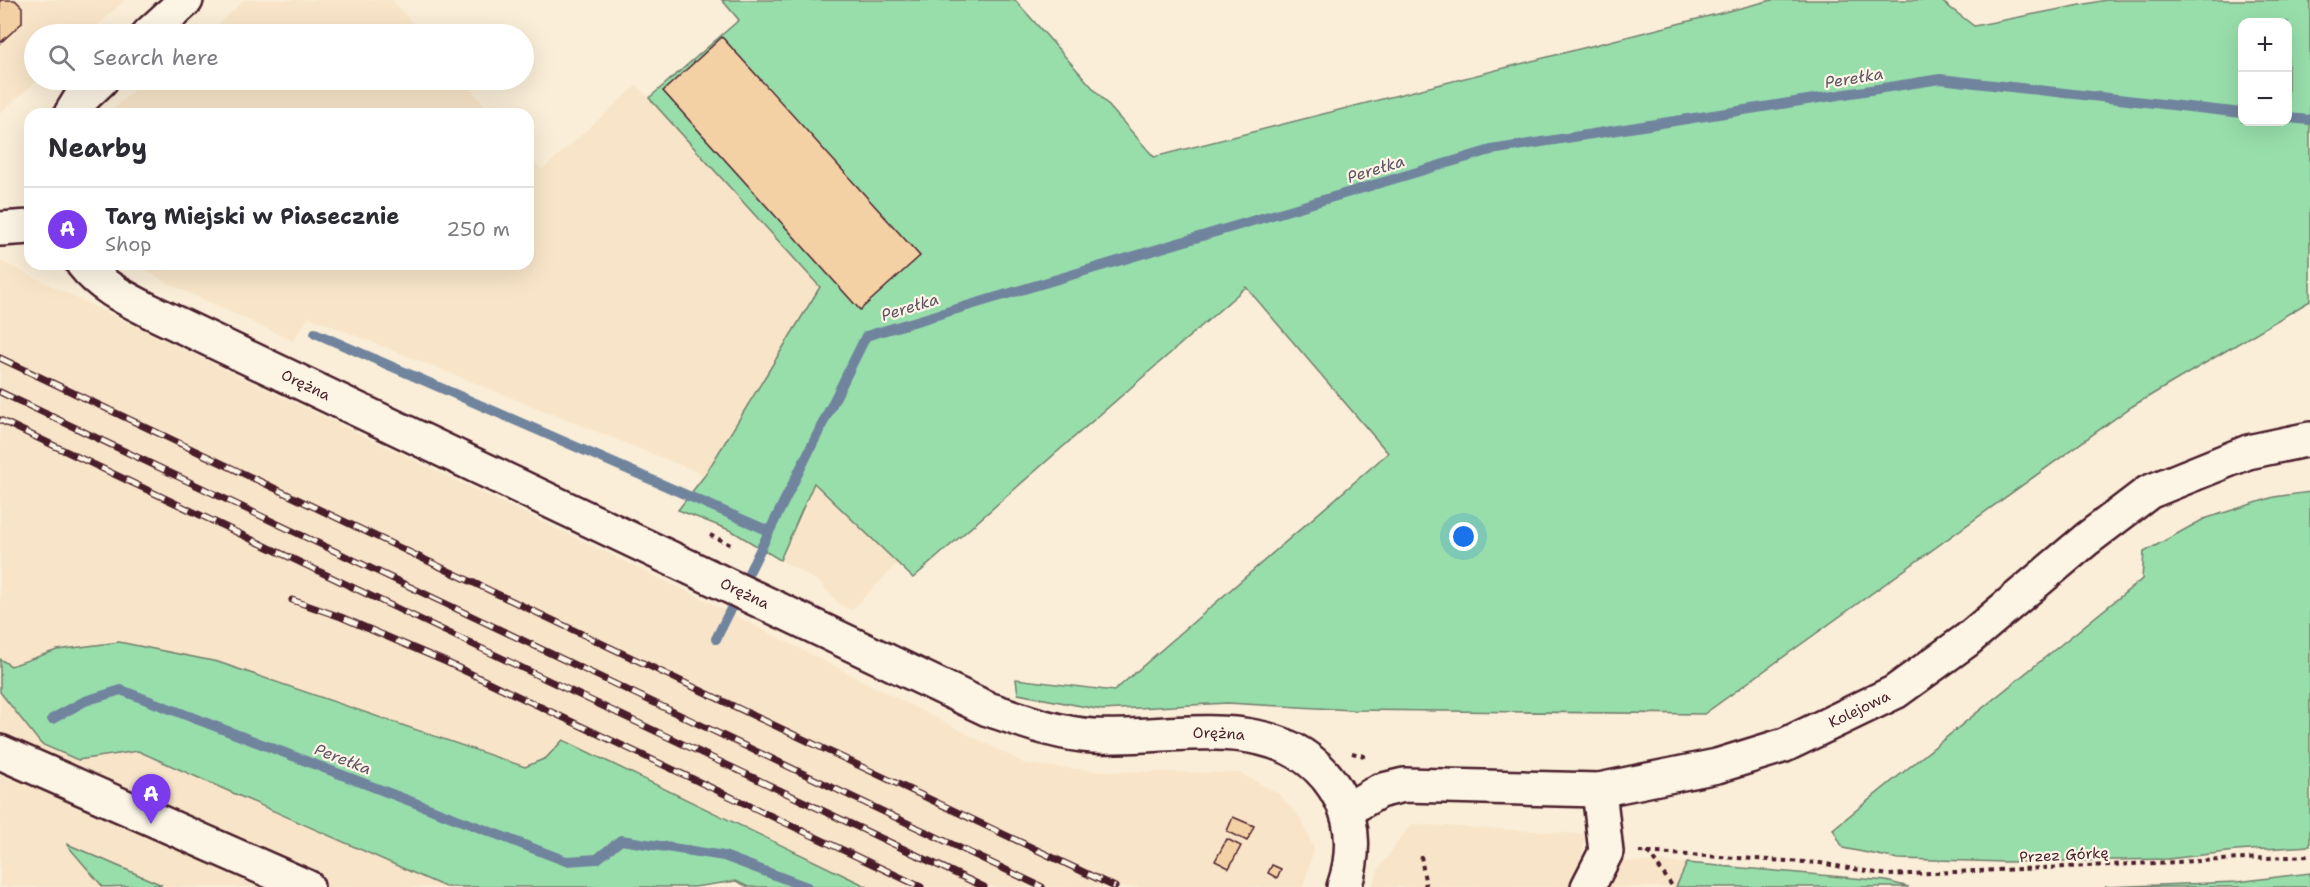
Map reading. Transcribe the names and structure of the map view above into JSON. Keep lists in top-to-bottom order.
{
  "streets": {
    "street": ["Orężna", "Kolejowa"],
    "path": ["Przez Górkę"]
  },
  "crossings": [
    ["Orężna", "Kolejowa"]
  ],
  "water": ["Perełka"],
  "page": {
    "map_buttons": ["+", "−"],
    "search": "Search here",
    "heading": "Nearby",
    "list": [
      {
        "mark": "A",
        "name": "Targ Miejski w Piasecznie",
        "note": "Shop",
        "value": "250 m"
      }
    ],
    "pins": "A"
  }
}
